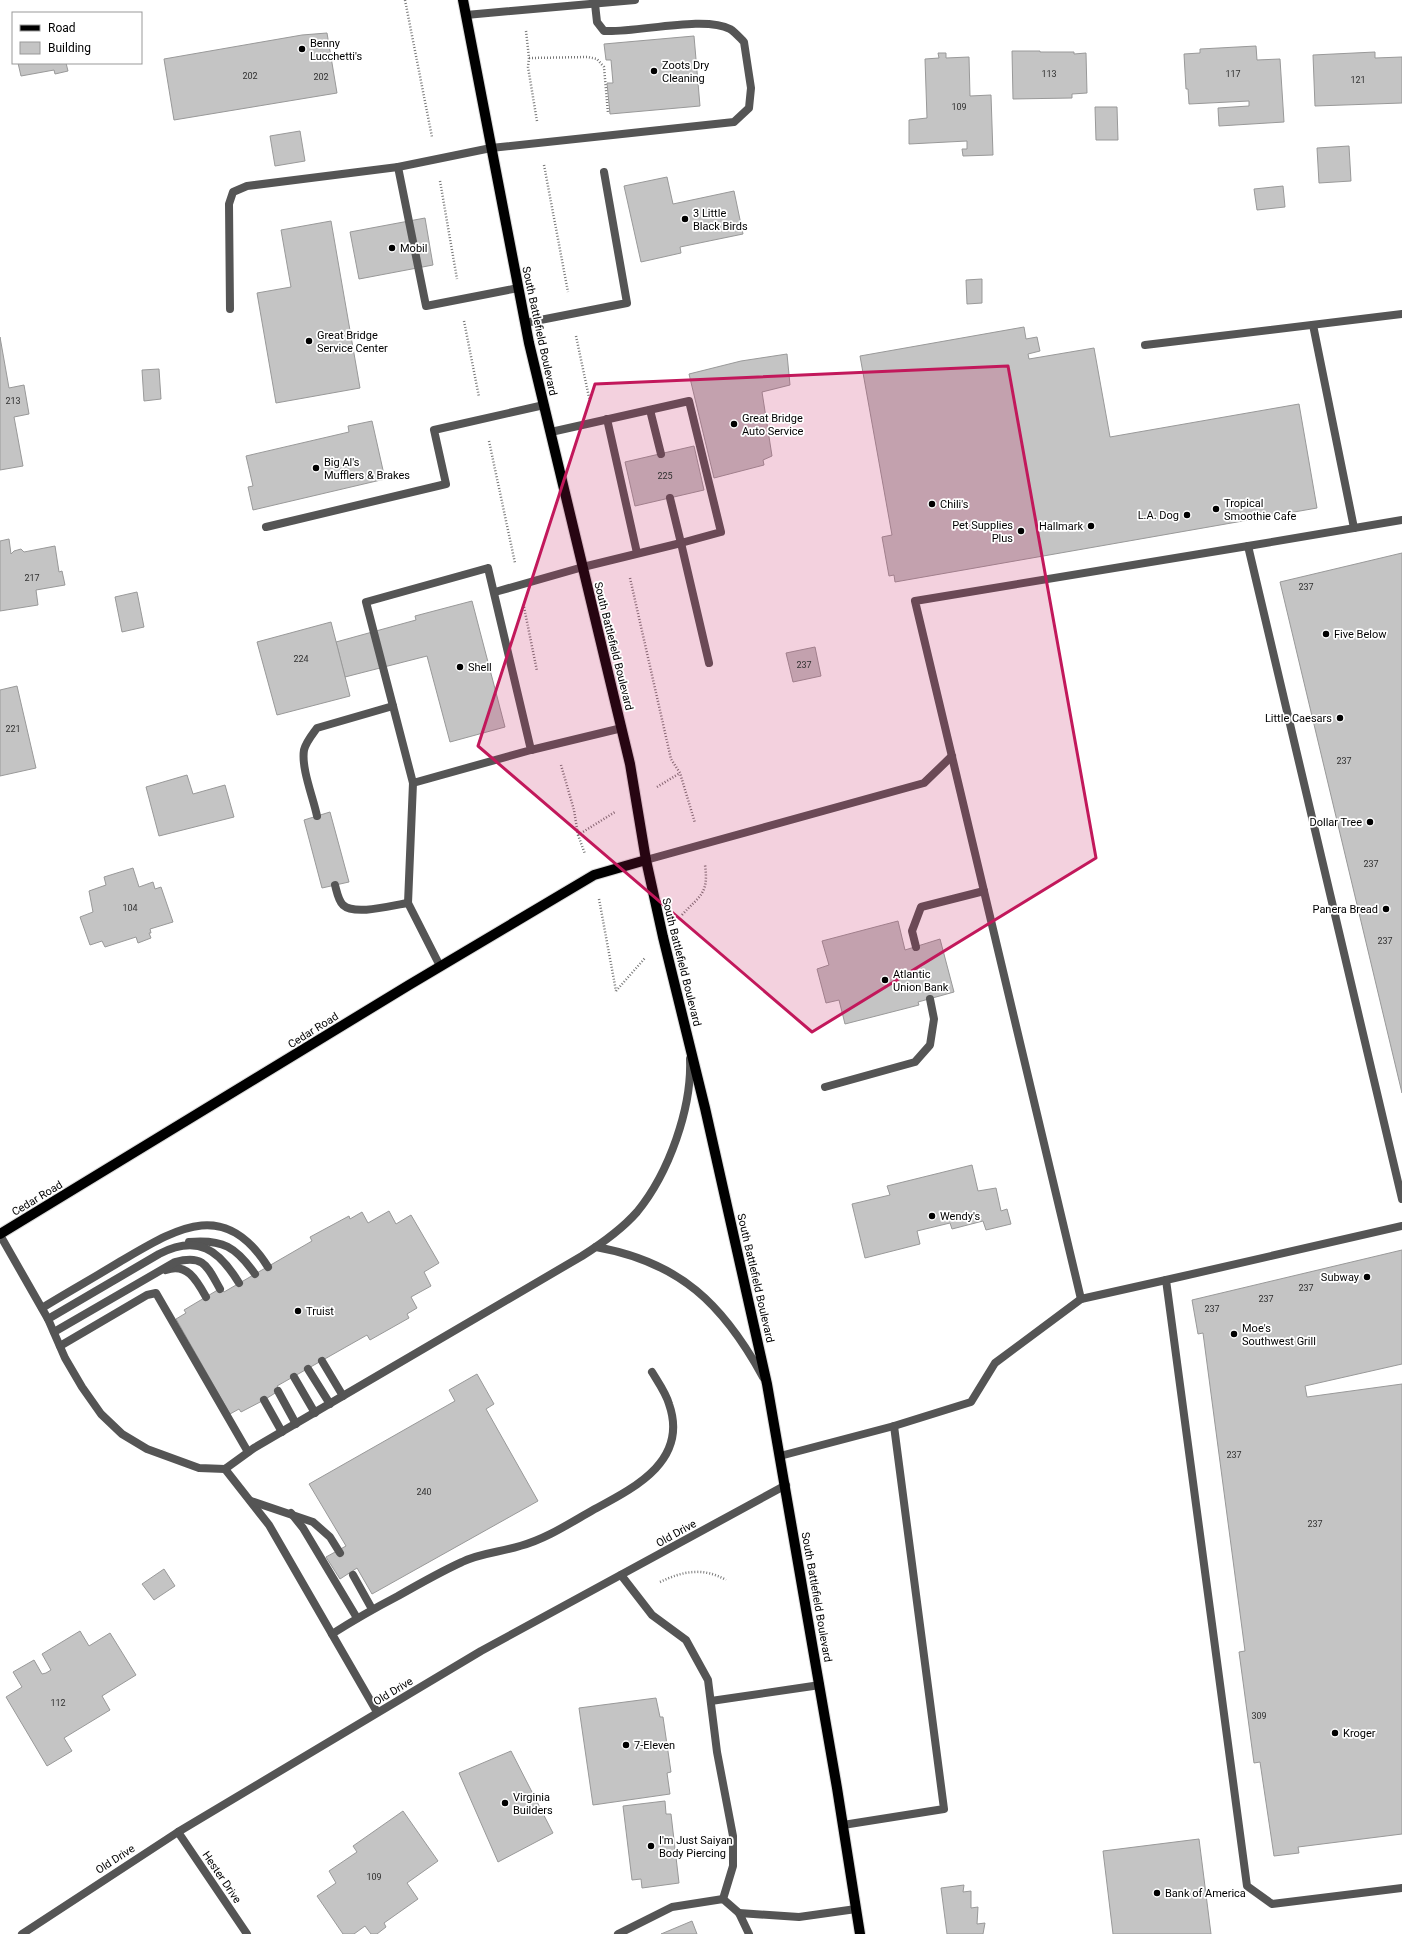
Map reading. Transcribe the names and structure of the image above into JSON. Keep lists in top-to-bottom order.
{
  "streets": {
    "main road": ["South Battlefield Boulevard", "Cedar Road"],
    "street": ["Old Drive", "Hester Drive"]
  },
  "crossings": [
    ["South Battlefield Boulevard", "Cedar Road"],
    ["South Battlefield Boulevard", "Old Drive"],
    ["Old Drive", "Hester Drive"]
  ],
  "places": [
    "Benny Lucchetti's",
    "Zoots Dry Cleaning",
    "3 Little Black Birds",
    "Mobil",
    "Great Bridge Service Center",
    "Great Bridge Auto Service",
    "Big Al's Mufflers & Brakes",
    "Chili's",
    "Tropical Smoothie Cafe",
    "L.A. Dog",
    "Hallmark",
    "Pet Supplies Plus",
    "Five Below",
    "Shell",
    "Little Caesars",
    "Dollar Tree",
    "Panera Bread",
    "Atlantic Union Bank",
    "Wendy's",
    "Subway",
    "Truist",
    "Moe's Southwest Grill",
    "Kroger",
    "7-Eleven",
    "Virginia Builders",
    "I'm Just Saiyan Body Piercing",
    "Bank of America"
  ],
  "house_numbers": [
    "113",
    "117",
    "202",
    "202",
    "121",
    "109",
    "213",
    "225",
    "217",
    "237",
    "224",
    "237",
    "221",
    "237",
    "237",
    "104",
    "237",
    "237",
    "237",
    "237",
    "237",
    "240",
    "237",
    "112",
    "309",
    "109"
  ],
  "legend": ["Road", "Building"]
}
